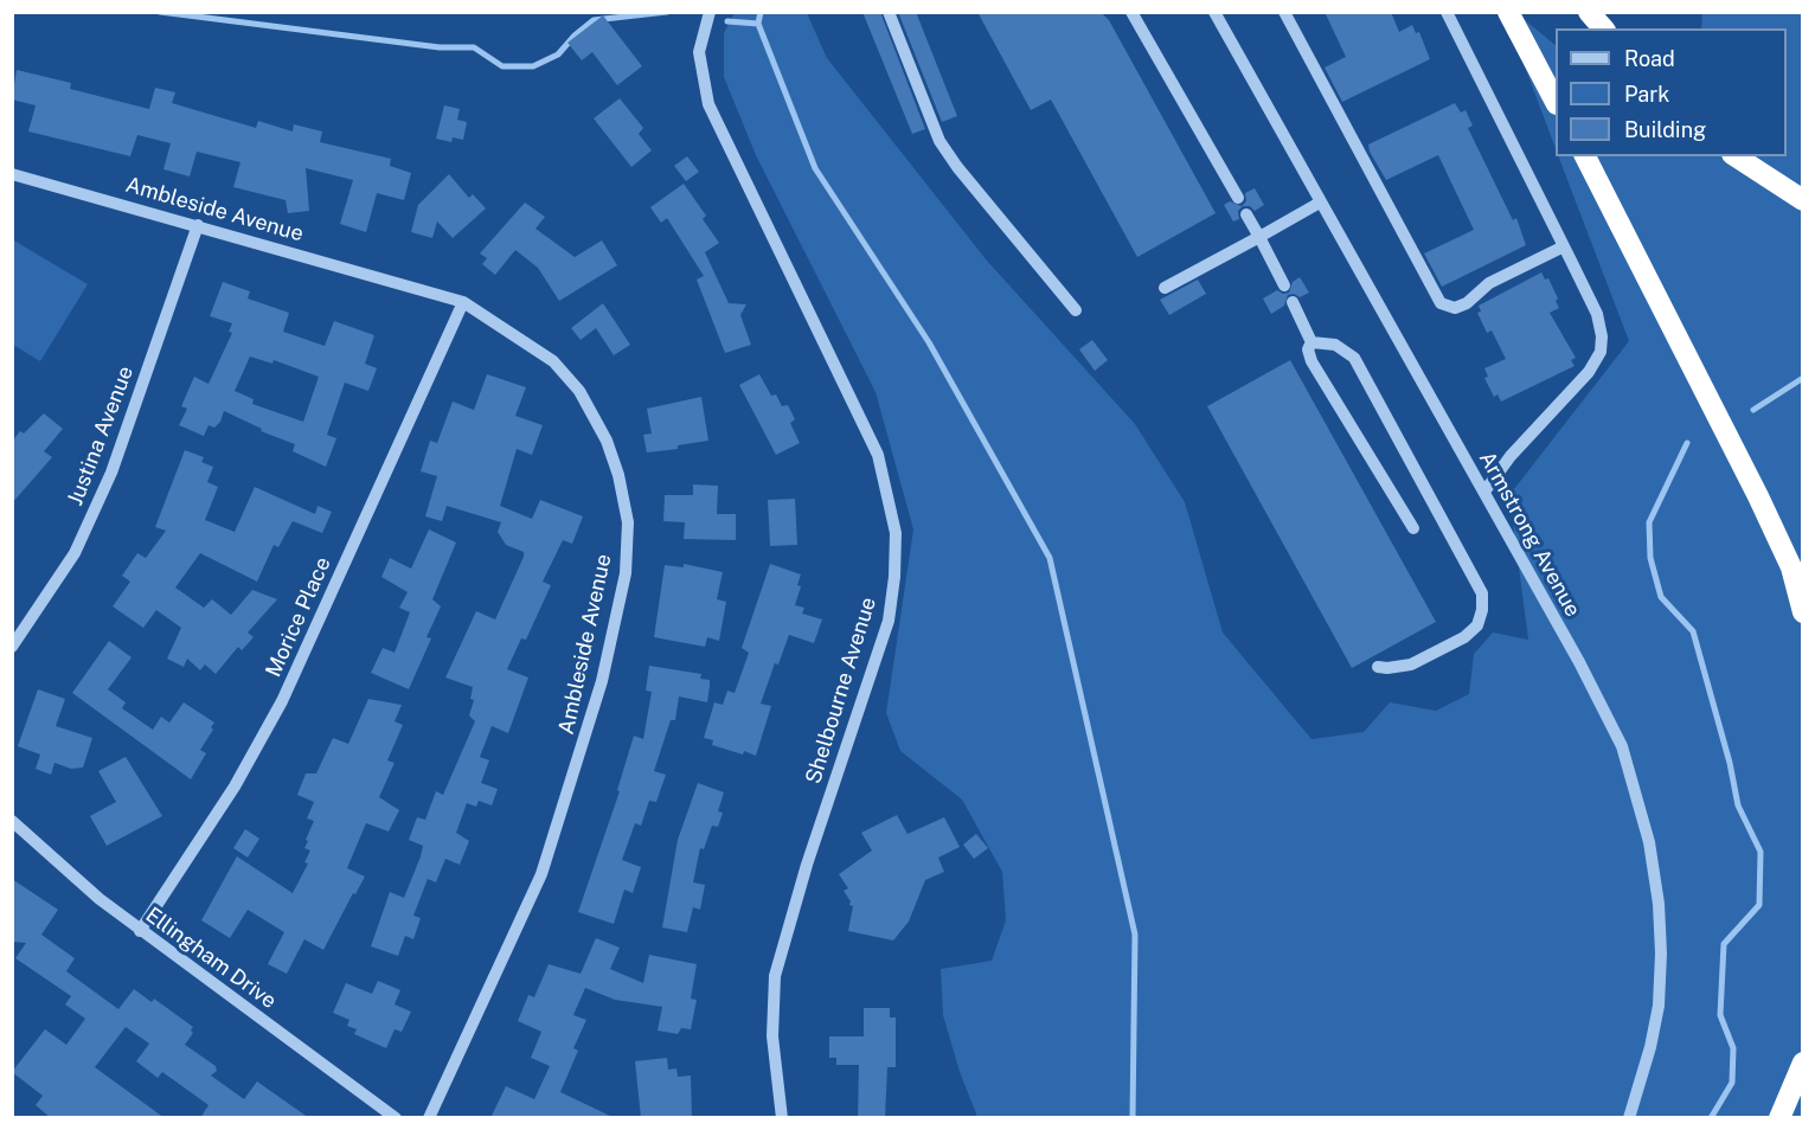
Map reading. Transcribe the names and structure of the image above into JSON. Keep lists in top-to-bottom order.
{
  "streets": {
    "street": [
      "Ambleside Avenue",
      "Justina Avenue",
      "Armstrong Avenue",
      "Morice Place",
      "Shelbourne Avenue",
      "Ellingham Drive"
    ]
  },
  "crossings": [
    ["Ambleside Avenue", "Justina Avenue"],
    ["Ambleside Avenue", "Morice Place"],
    ["Morice Place", "Ellingham Drive"]
  ],
  "legend": ["Road", "Park", "Building"]
}
